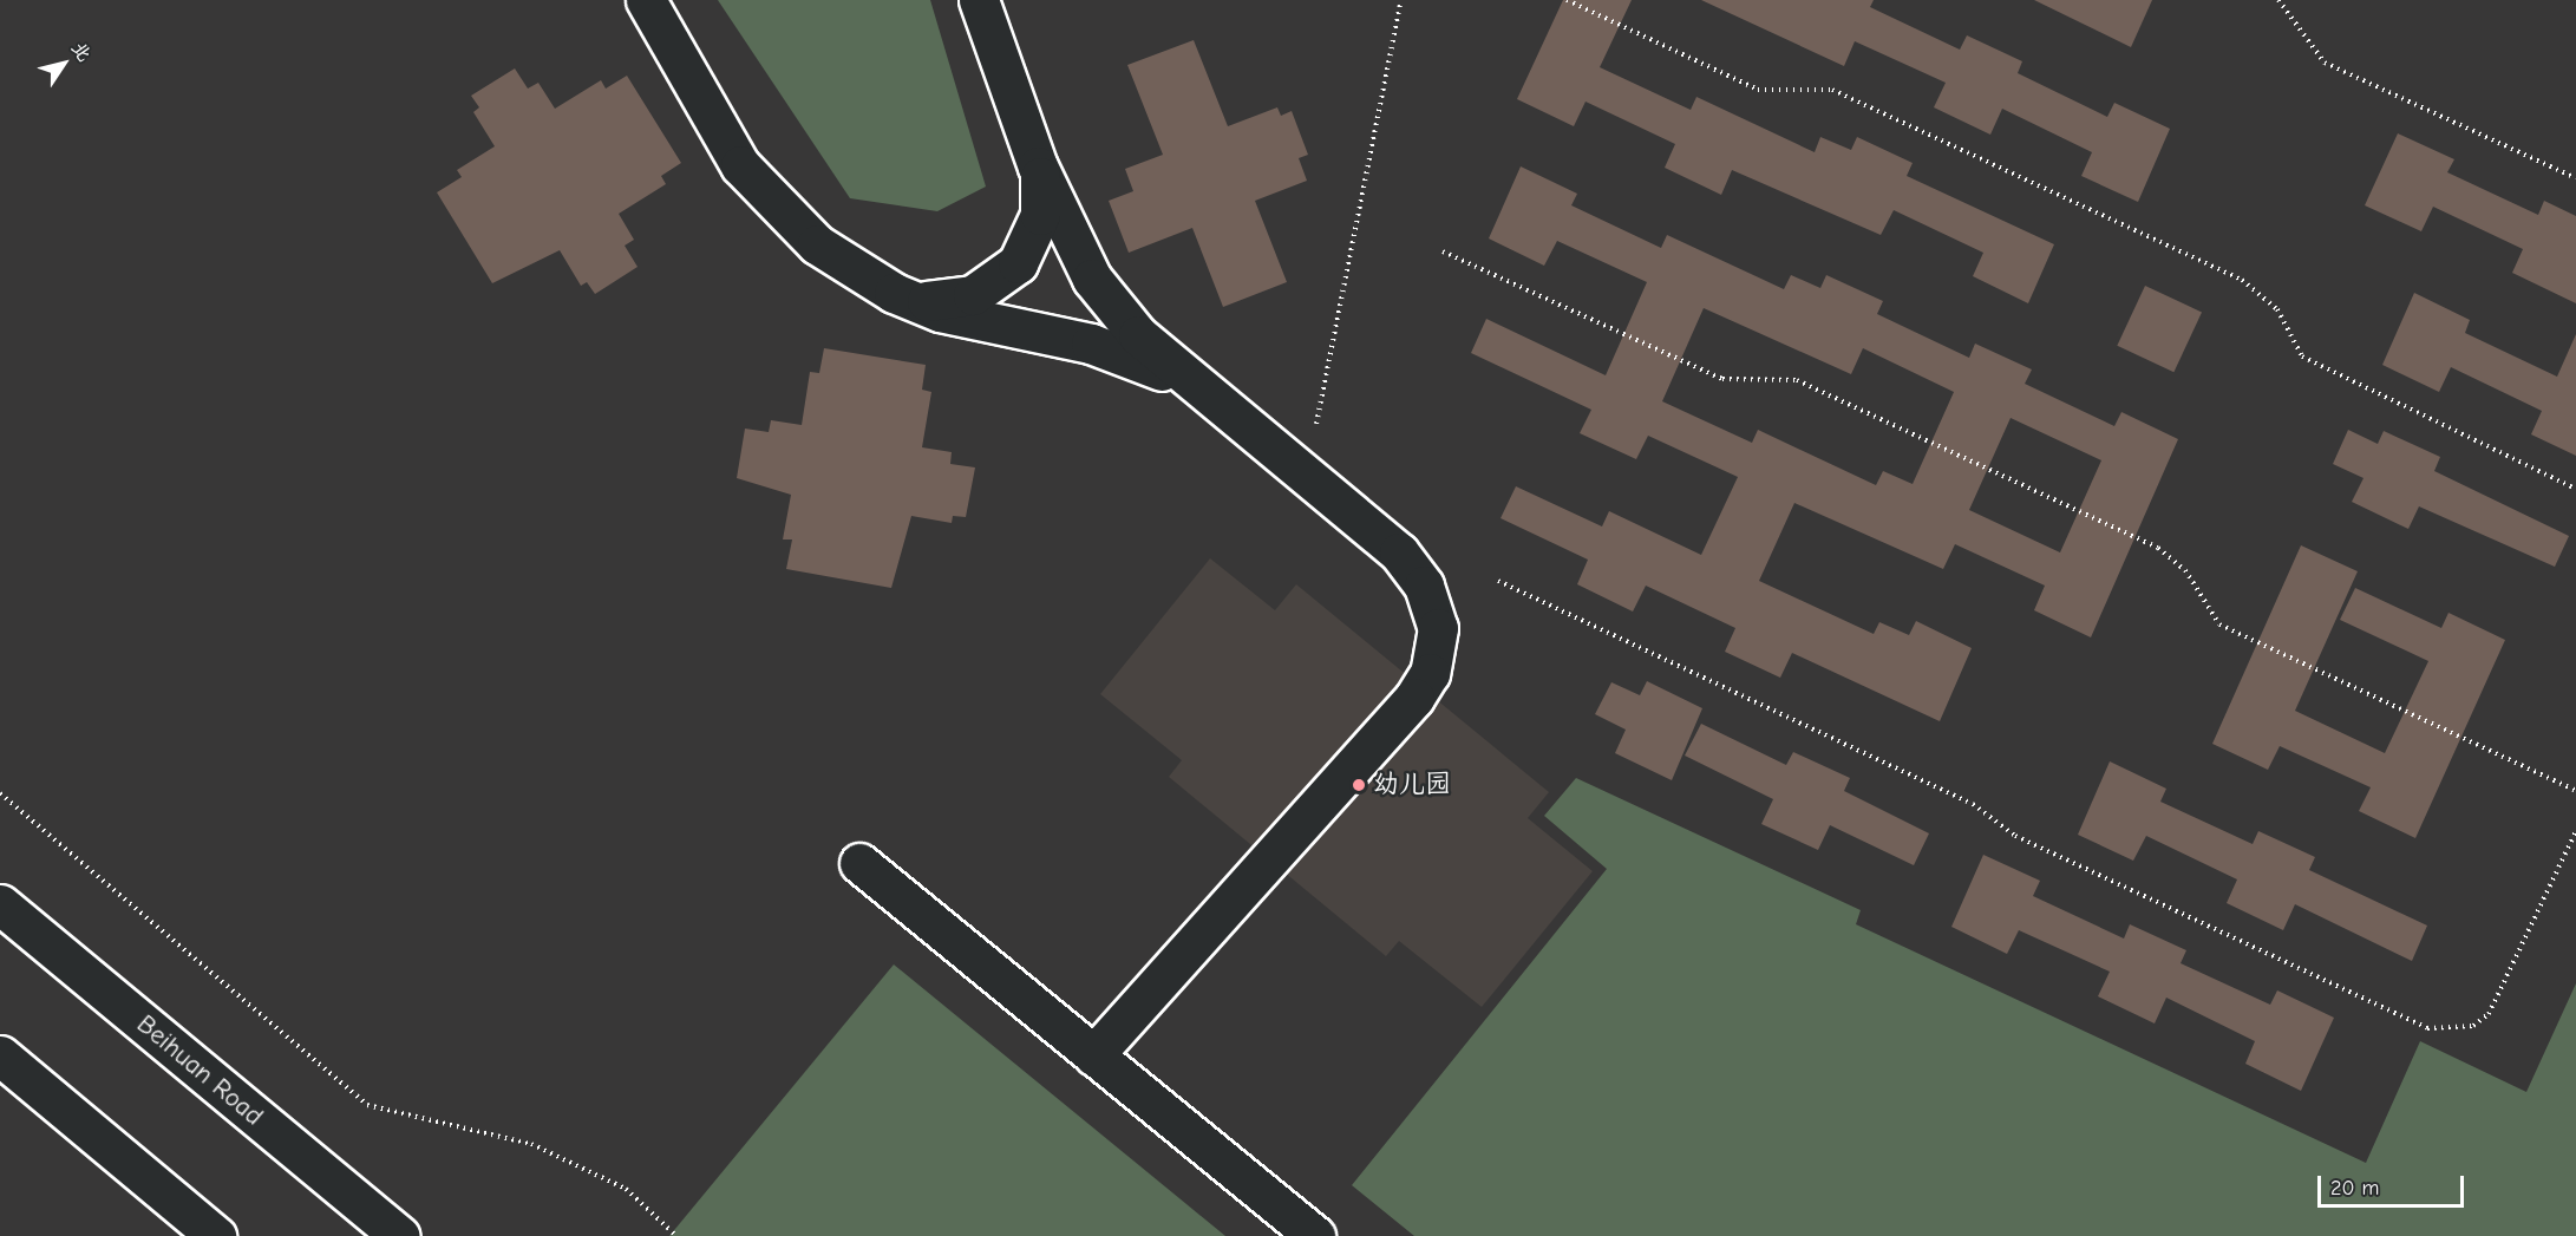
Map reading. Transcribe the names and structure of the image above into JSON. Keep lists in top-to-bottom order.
{
  "streets": {
    "main road": ["Beihuan Road"]
  },
  "places": ["幼儿园"],
  "scale_bar": "20 m",
  "north": "top right"
}
